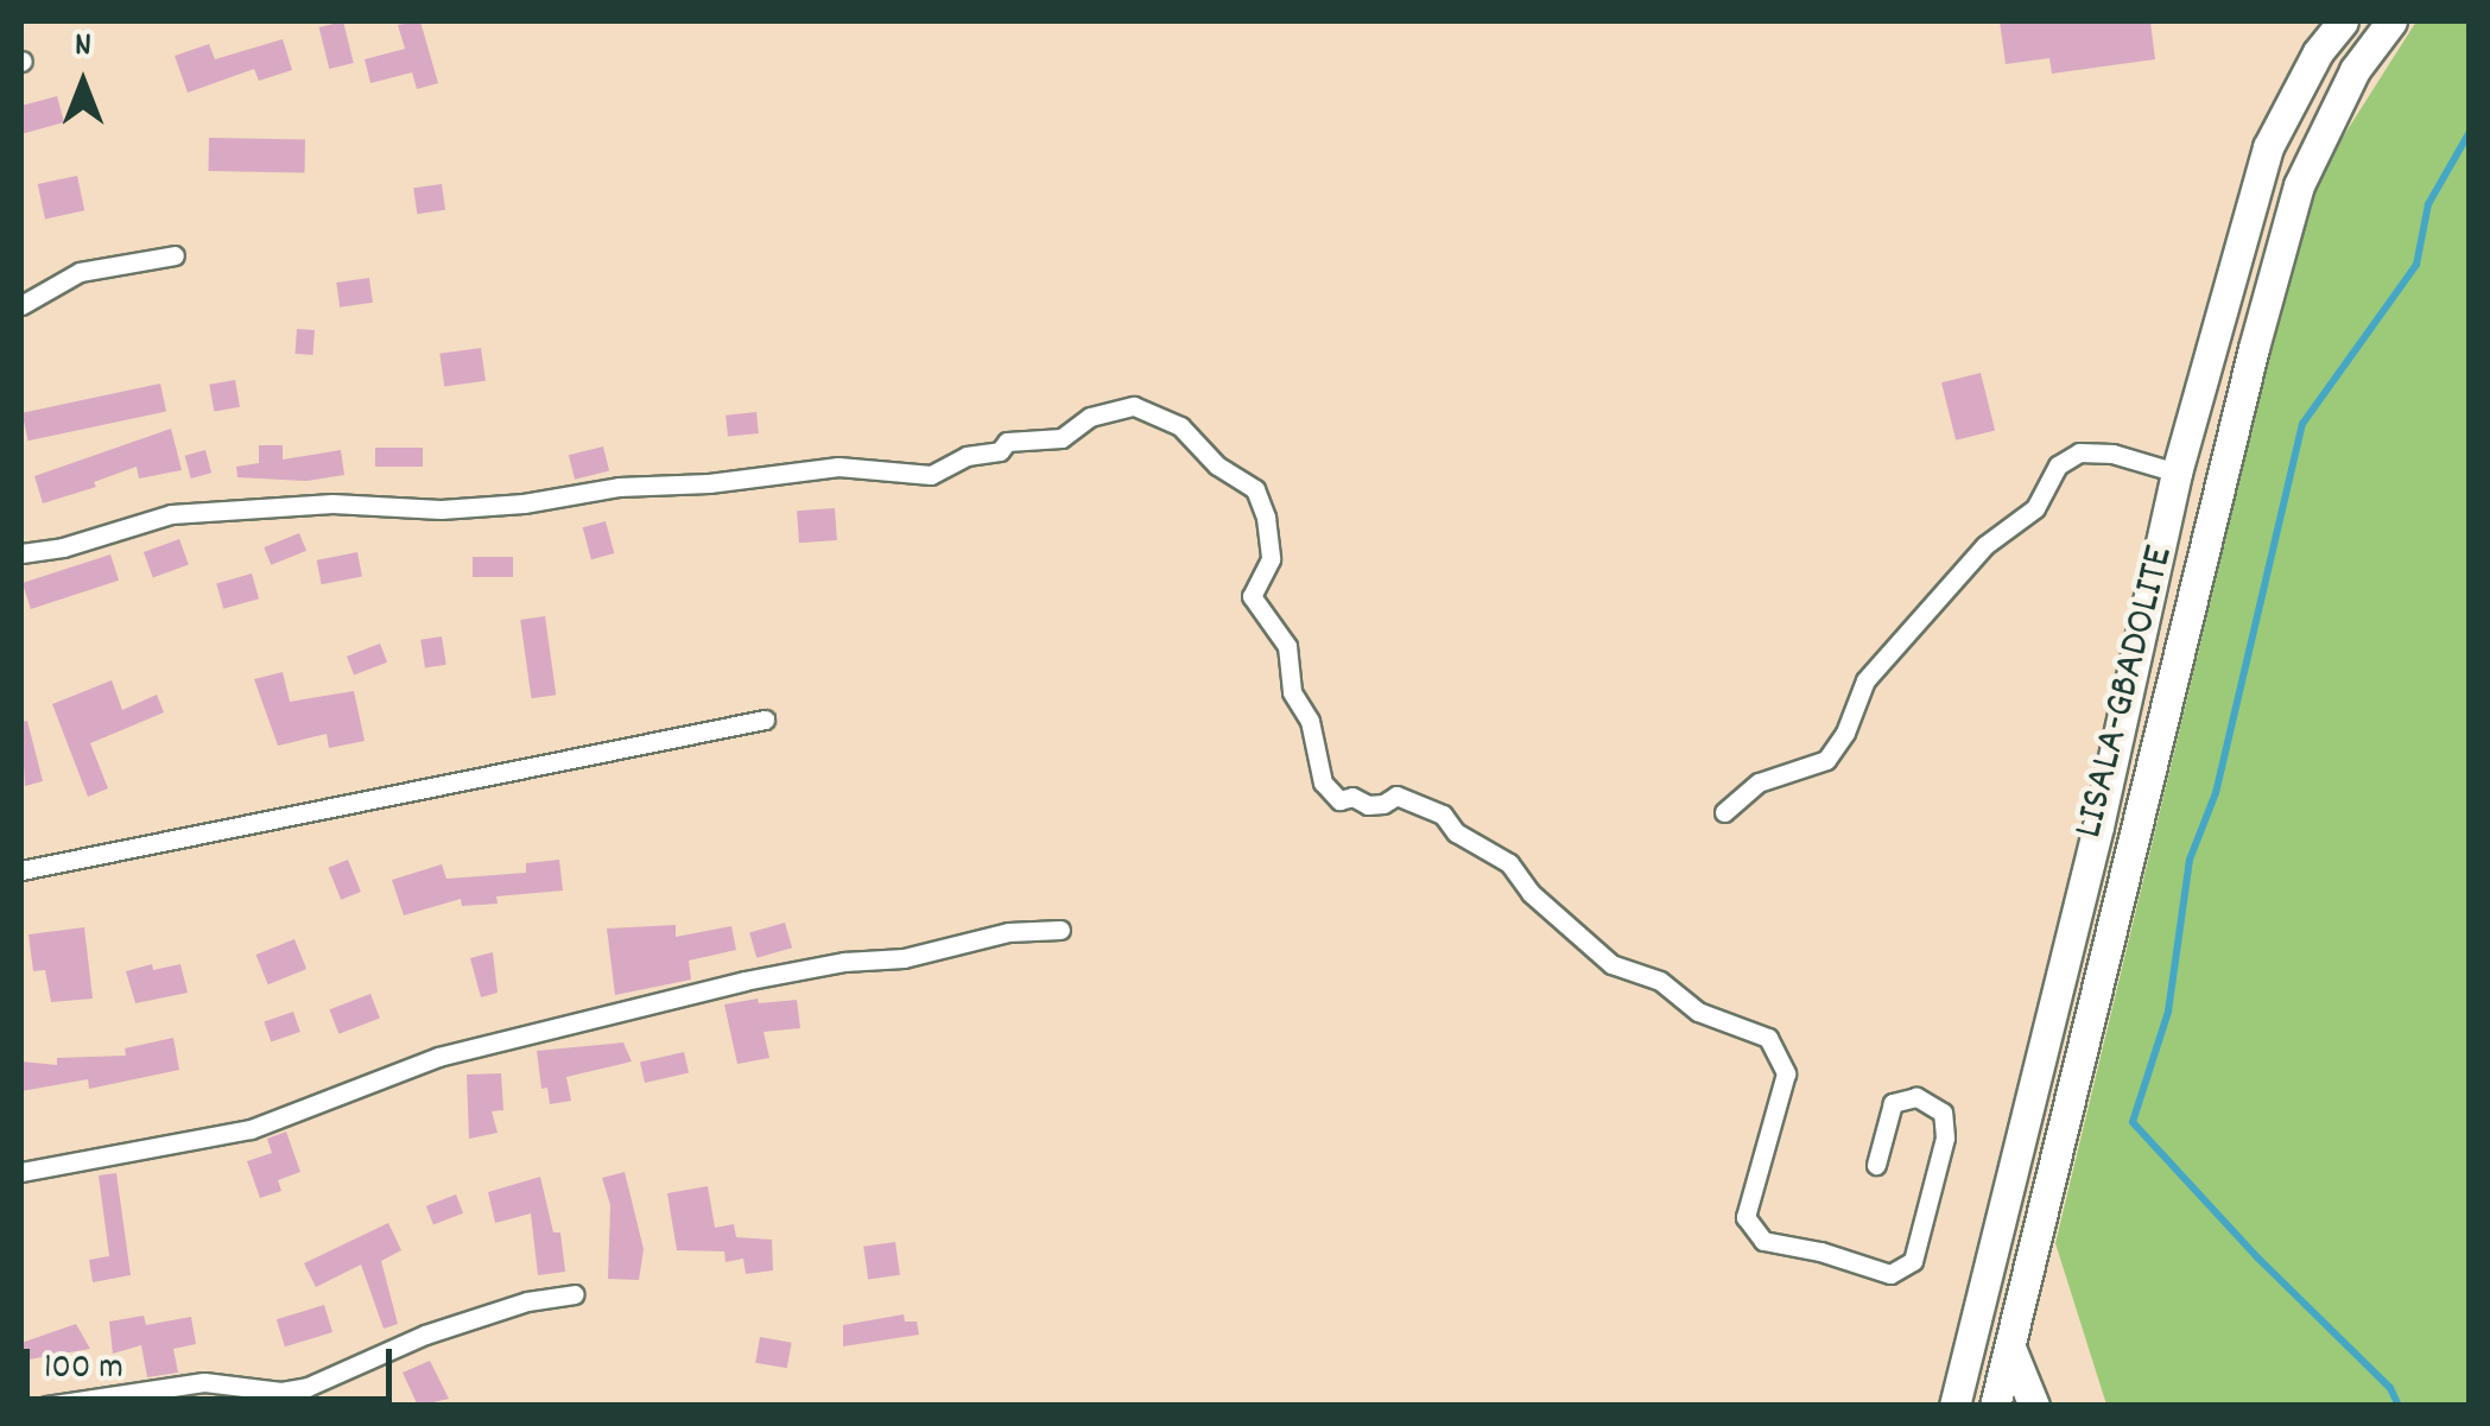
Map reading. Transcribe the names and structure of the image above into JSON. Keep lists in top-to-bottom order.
{
  "streets": {
    "main road": ["LISALA-GBADOLITE"]
  },
  "scale_bar": "100 m",
  "north": "top"
}
